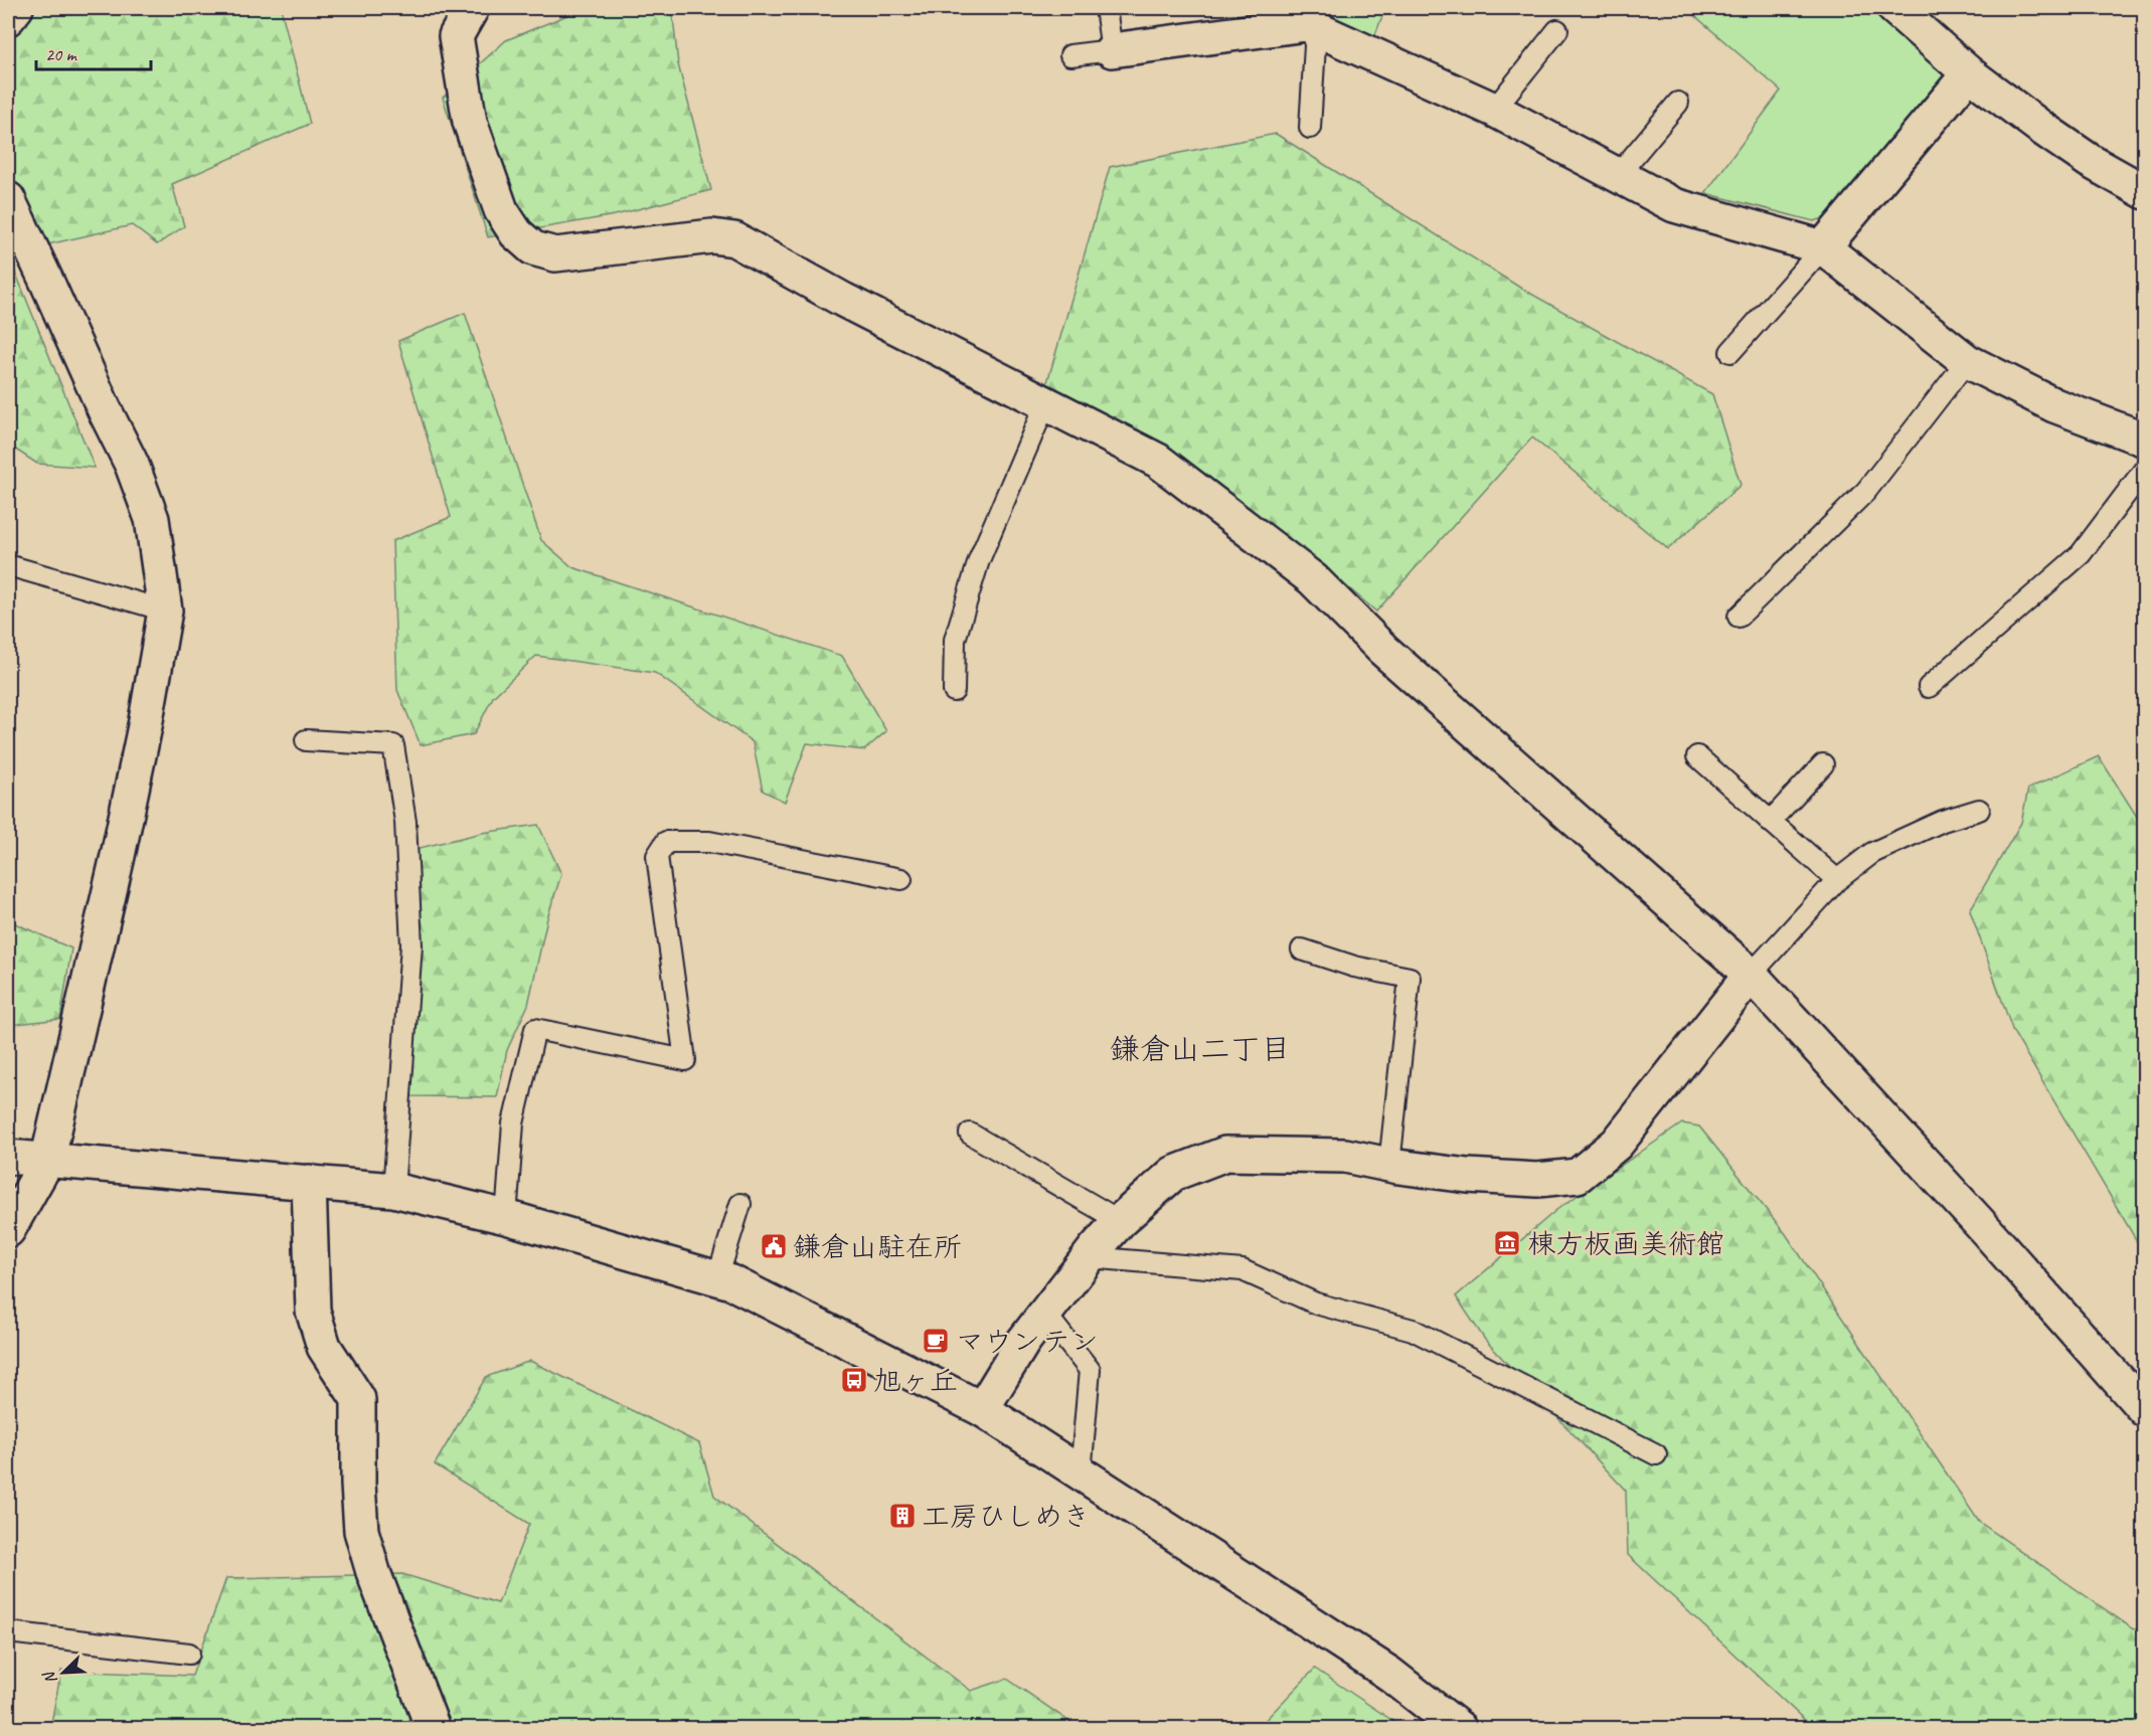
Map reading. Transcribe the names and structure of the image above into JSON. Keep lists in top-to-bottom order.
{
  "districts": ["鎌倉山二丁目"],
  "places": {
    "museum": ["棟方板画美術館"],
    "public building": ["鎌倉山駐在所"],
    "cafe": ["マウンテン"],
    "bus stop": ["旭ヶ丘"],
    "building": ["工房ひしめき"]
  },
  "scale_bar": "20 m",
  "north": "bottom left"
}
